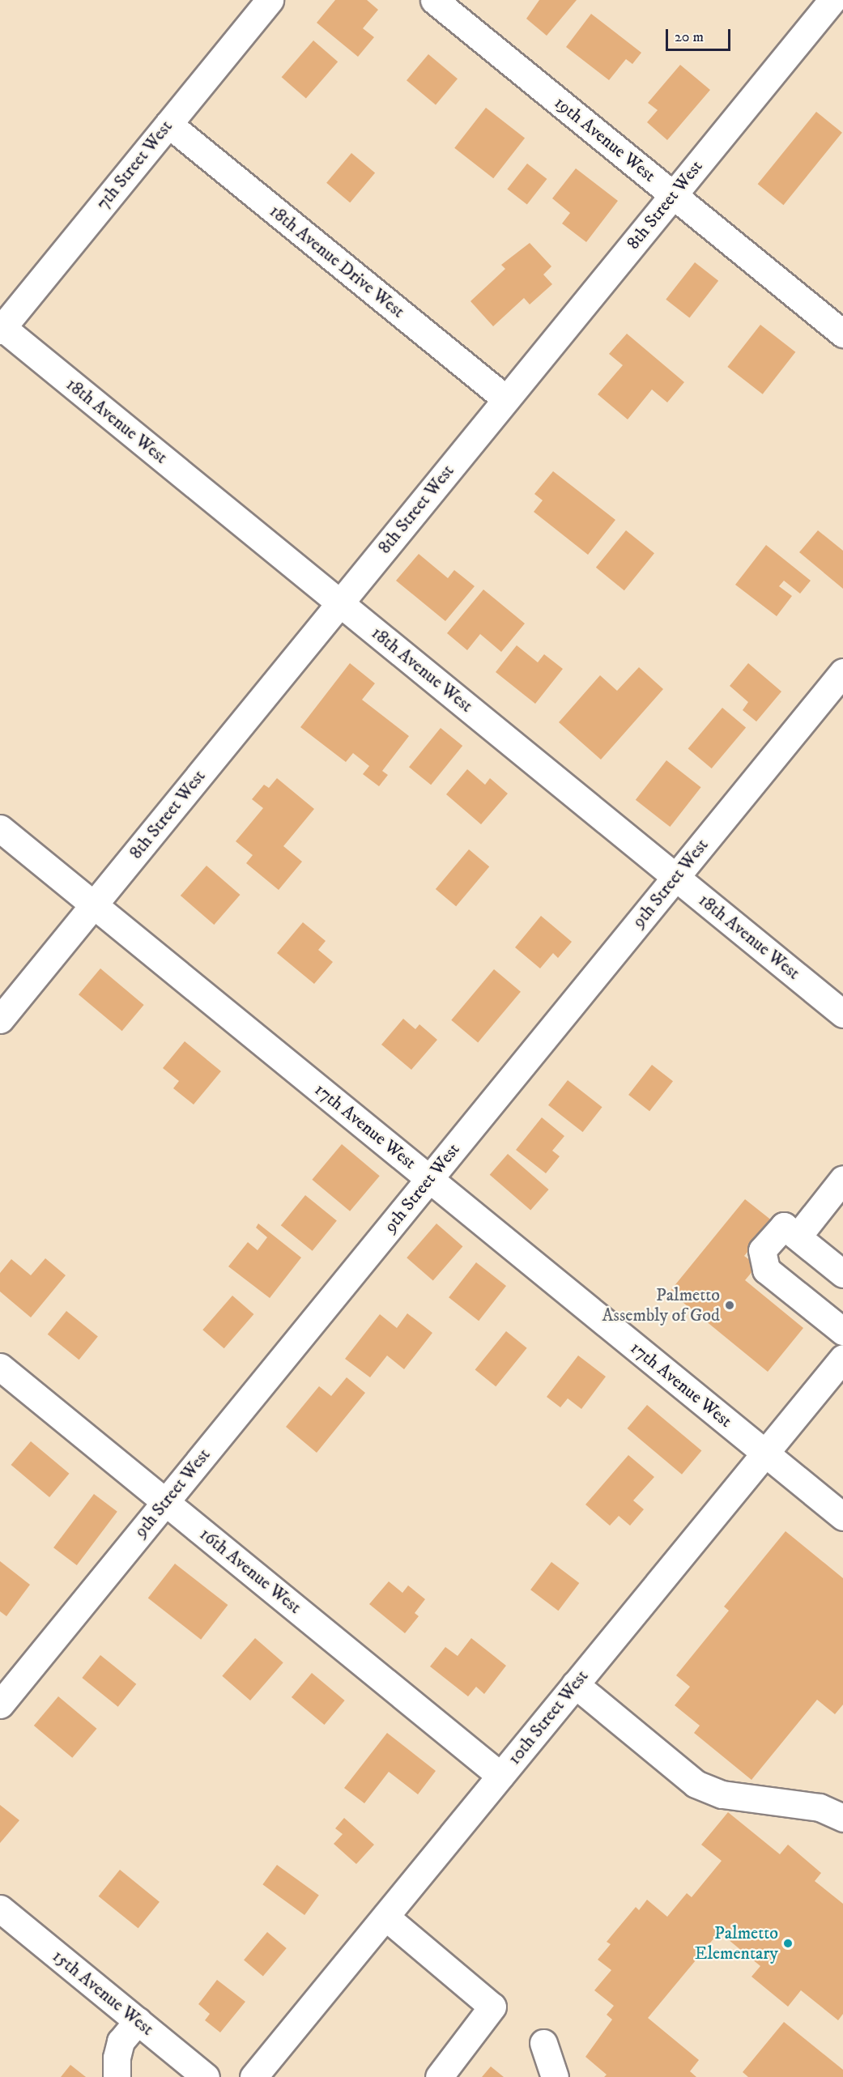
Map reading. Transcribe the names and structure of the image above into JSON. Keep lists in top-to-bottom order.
{
  "streets": {
    "street": [
      "19th Avenue West",
      "7th Street West",
      "8th Street West",
      "18th Avenue Drive West",
      "18th Avenue West",
      "9th Street West",
      "17th Avenue West",
      "16th Avenue West",
      "10th Street West",
      "15th Avenue West"
    ]
  },
  "crossings": [
    ["19th Avenue West", "8th Street West"],
    ["7th Street West", "18th Avenue Drive West"],
    ["7th Street West", "18th Avenue West"],
    ["8th Street West", "18th Avenue Drive West"],
    ["8th Street West", "18th Avenue West"],
    ["8th Street West", "17th Avenue West"],
    ["18th Avenue West", "9th Street West"],
    ["9th Street West", "17th Avenue West"],
    ["9th Street West", "16th Avenue West"],
    ["17th Avenue West", "10th Street West"],
    ["16th Avenue West", "10th Street West"]
  ],
  "places": ["Palmetto Assembly of God", "Palmetto Elementary"],
  "scale_bar": "20 m"
}
